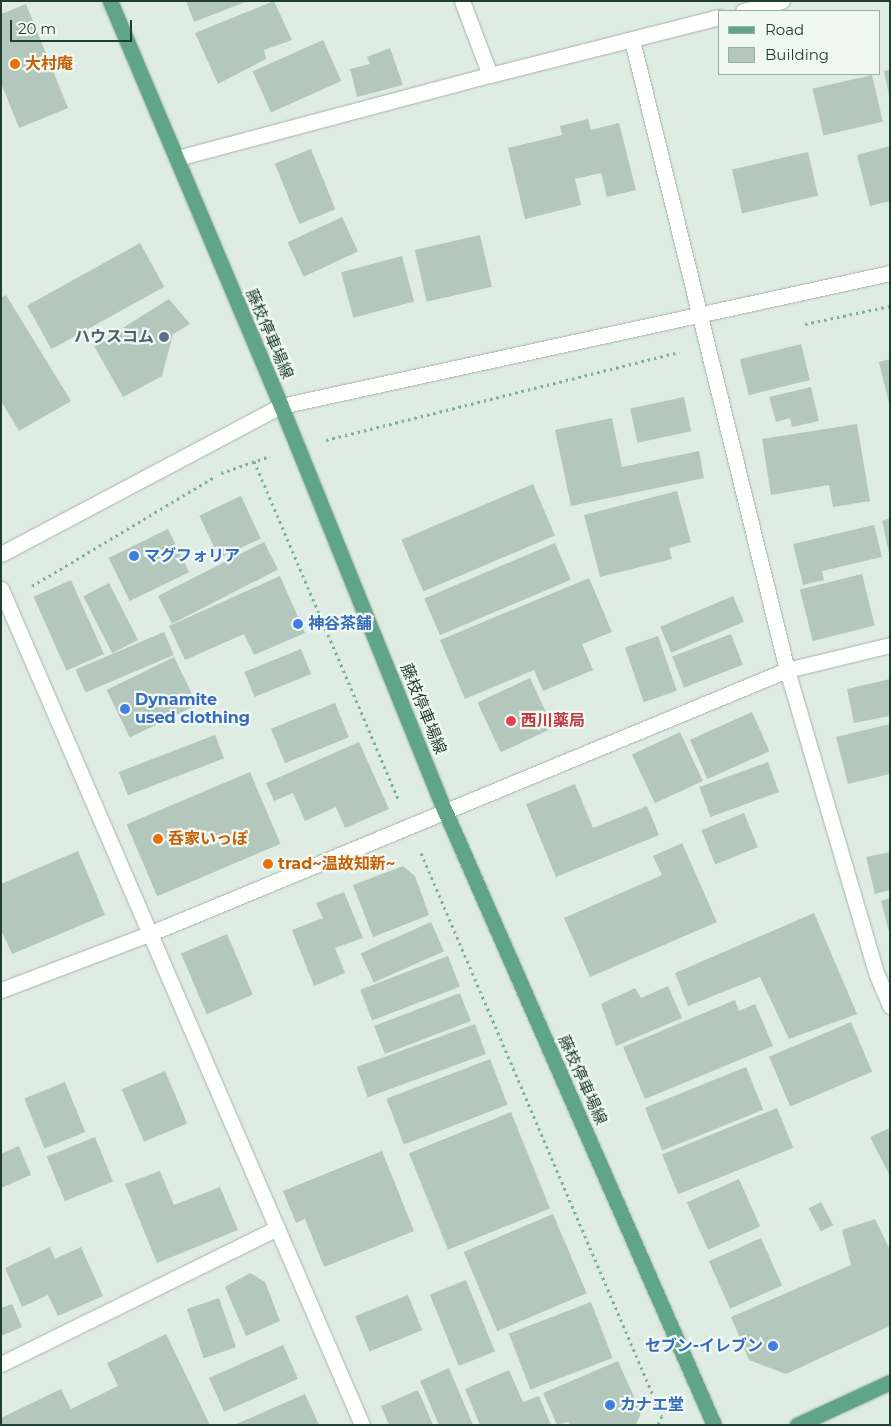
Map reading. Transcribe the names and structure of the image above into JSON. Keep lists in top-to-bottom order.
{
  "streets": {
    "main road": ["藤枝停車場線"]
  },
  "places": [
    "大村庵",
    "ハウスコム",
    "マグフォリア",
    "神谷茶舗",
    "Dynamite used clothing",
    "西川薬局",
    "呑家いっぽ",
    "trad~温故知新~",
    "セブン-イレブン",
    "カナエ堂"
  ],
  "legend": ["Road", "Building"],
  "scale_bar": "20 m"
}
